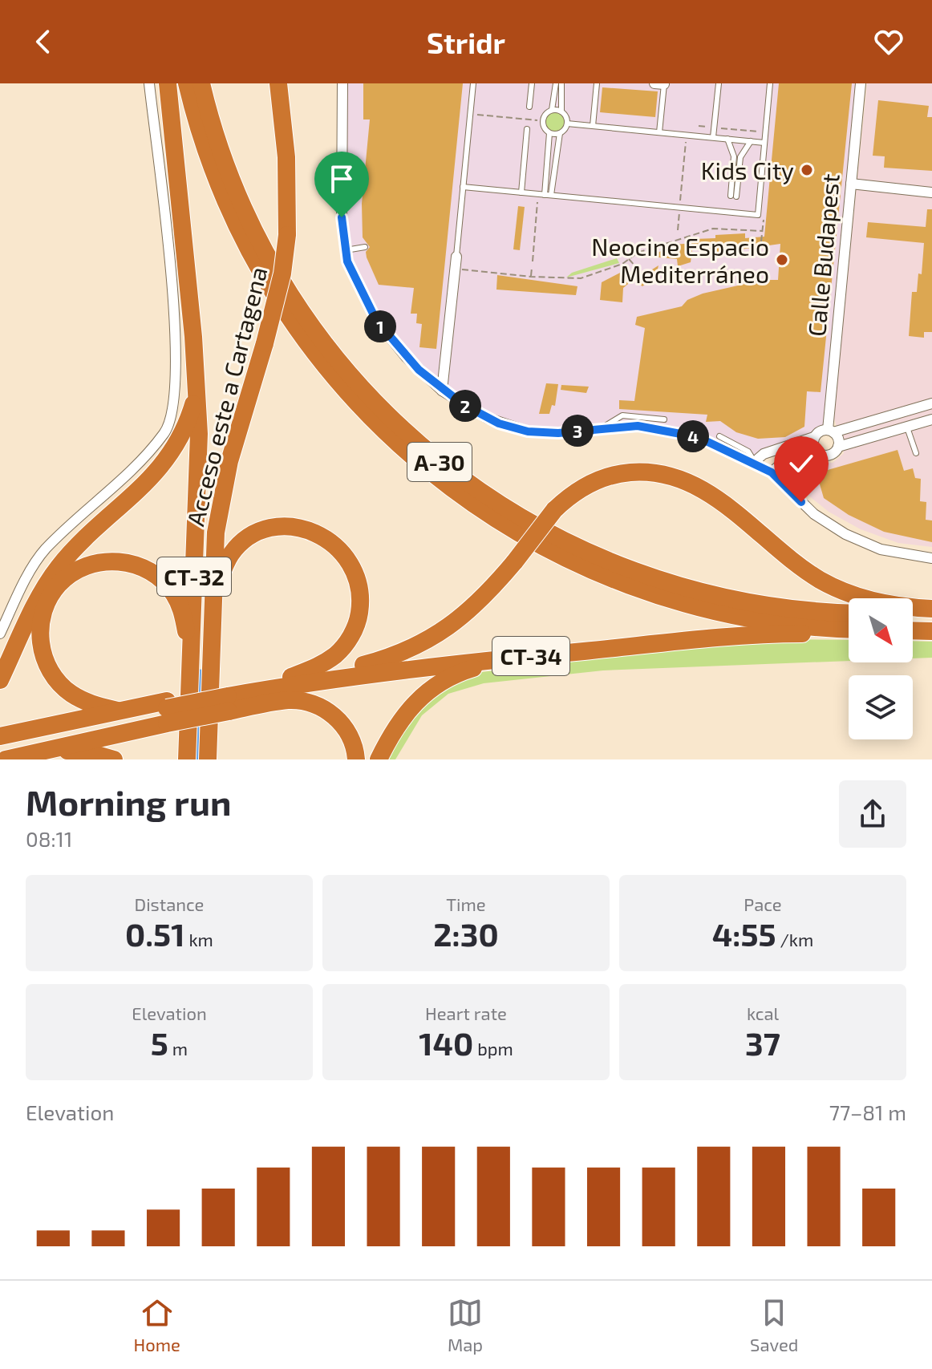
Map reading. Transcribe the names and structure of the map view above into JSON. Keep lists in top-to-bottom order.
{
  "streets": {
    "highway": [
      "Acceso este a Cartagena",
      "A-30",
      "CT-32",
      "CT-34"
    ],
    "street": ["Calle Budapest"]
  },
  "crossings": [
    ["A-30", "CT-34"]
  ],
  "places": ["Kids City", "Neocine Espacio Mediterráneo"],
  "north": "bottom right",
  "page": {
    "header": "Stridr",
    "pins": [
      "1",
      "2",
      "3",
      "4"
    ],
    "heading": ["Morning run", "08:11"],
    "stats": [
      ["Distance", "0.51 km"],
      ["Time", "2:30"],
      ["Pace", "4:55 /km"],
      ["Elevation", "5 m"],
      ["Heart rate", "140 bpm"],
      ["kcal", "37"]
    ],
    "chart": ["Elevation", "77–81 m"],
    "tabs": ["Home", "Map", "Saved"]
  }
}
